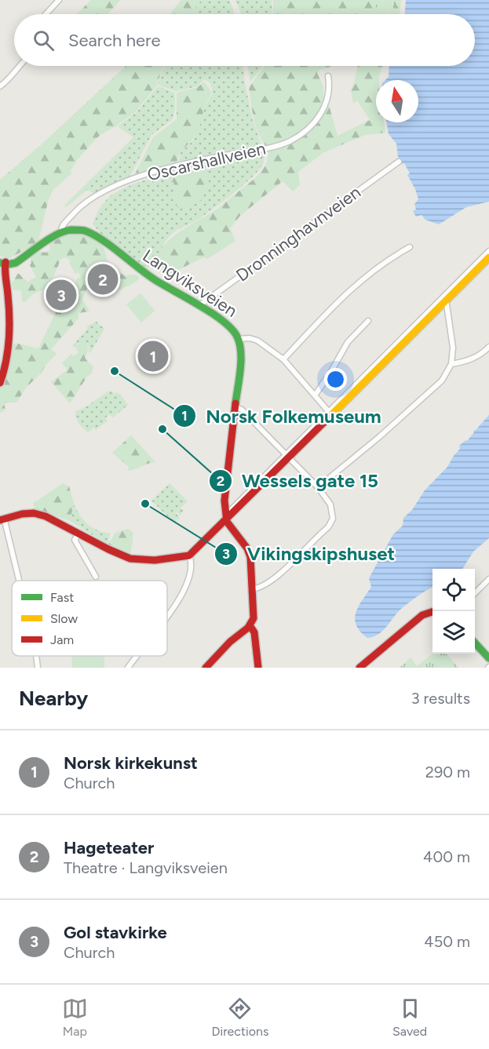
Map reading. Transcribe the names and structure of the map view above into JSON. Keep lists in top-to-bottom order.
{
  "streets": {
    "street": ["Oscarshallveien", "Dronninghavnveien", "Langviksveien"]
  },
  "crossings": [
    ["Oscarshallveien", "Langviksveien"],
    ["Dronninghavnveien", "Langviksveien"]
  ],
  "places": ["Norsk Folkemuseum", "Wessels gate 15", "Vikingskipshuset"],
  "legend": ["Fast", "Slow", "Jam"],
  "north": "top",
  "page": {
    "search": "Search here",
    "pins": ["2", "3", "1"],
    "heading": ["Nearby", "3 results"],
    "list": [
      {
        "mark": "1",
        "name": "Norsk kirkekunst",
        "note": "Church",
        "value": "290 m"
      },
      {
        "mark": "2",
        "name": "Hageteater",
        "note": "Theatre · Langviksveien",
        "value": "400 m"
      },
      {
        "mark": "3",
        "name": "Gol stavkirke",
        "note": "Church",
        "value": "450 m"
      }
    ],
    "nav": ["Map", "Directions", "Saved"]
  }
}
